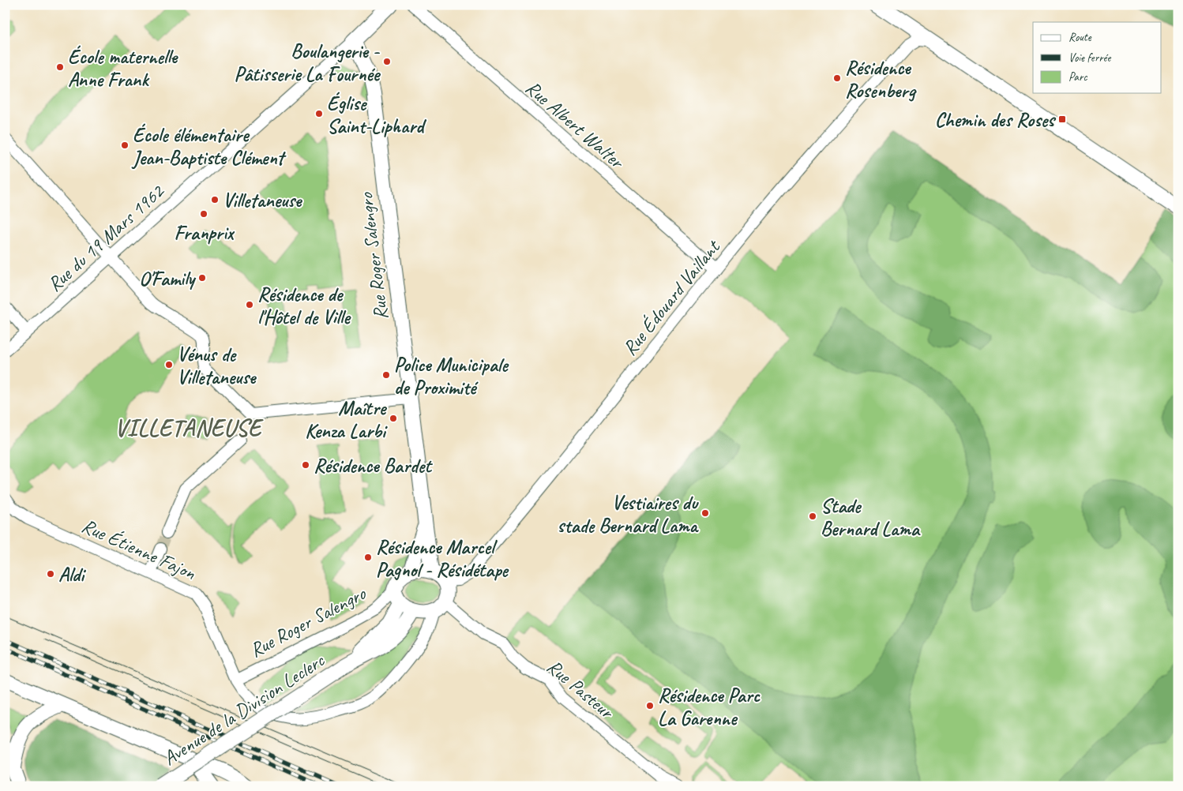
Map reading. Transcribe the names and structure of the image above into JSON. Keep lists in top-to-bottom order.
{
  "streets": {
    "street": [
      "Rue Albert Walter",
      "Rue du 19 Mars 1962",
      "Rue Roger Salengro",
      "Rue Édouard Vaillant",
      "Rue Étienne Fajon",
      "Rue Pasteur",
      "Avenue de la Division Leclerc"
    ]
  },
  "crossings": [
    ["Rue Albert Walter", "Rue Édouard Vaillant"],
    ["Rue du 19 Mars 1962", "Rue Roger Salengro"],
    ["Rue Roger Salengro", "Rue Édouard Vaillant"],
    ["Rue Roger Salengro", "Rue Étienne Fajon"],
    ["Rue Roger Salengro", "Rue Pasteur"],
    ["Rue Roger Salengro", "Avenue de la Division Leclerc"],
    ["Rue Édouard Vaillant", "Rue Étienne Fajon"],
    ["Rue Édouard Vaillant", "Rue Pasteur"],
    ["Rue Édouard Vaillant", "Avenue de la Division Leclerc"],
    ["Rue Étienne Fajon", "Rue Pasteur"],
    ["Rue Étienne Fajon", "Avenue de la Division Leclerc"],
    ["Rue Pasteur", "Avenue de la Division Leclerc"]
  ],
  "districts": ["VILLETANEUSE"],
  "places": {
    "other": [
      "Boulangerie - Pâtisserie La Fournée",
      "École maternelle Anne Frank",
      "Résidence Rosenberg",
      "Église Saint-Liphard",
      "École élémentaire Jean-Baptiste Clément",
      "Villetaneuse",
      "Franprix",
      "O'Family",
      "Résidence de l'Hôtel de Ville",
      "Vénus de Villetaneuse",
      "Police Municipale de Proximité",
      "Maître Kenza Larbi",
      "Résidence Bardet",
      "Vestiaires du stade Bernard Lama",
      "Stade Bernard Lama",
      "Résidence Marcel Pagnol - Résidétape",
      "Aldi",
      "Résidence Parc La Garenne"
    ],
    "transit": ["Chemin des Roses"]
  },
  "legend": ["Route", "Voie ferrée", "Parc"]
}
